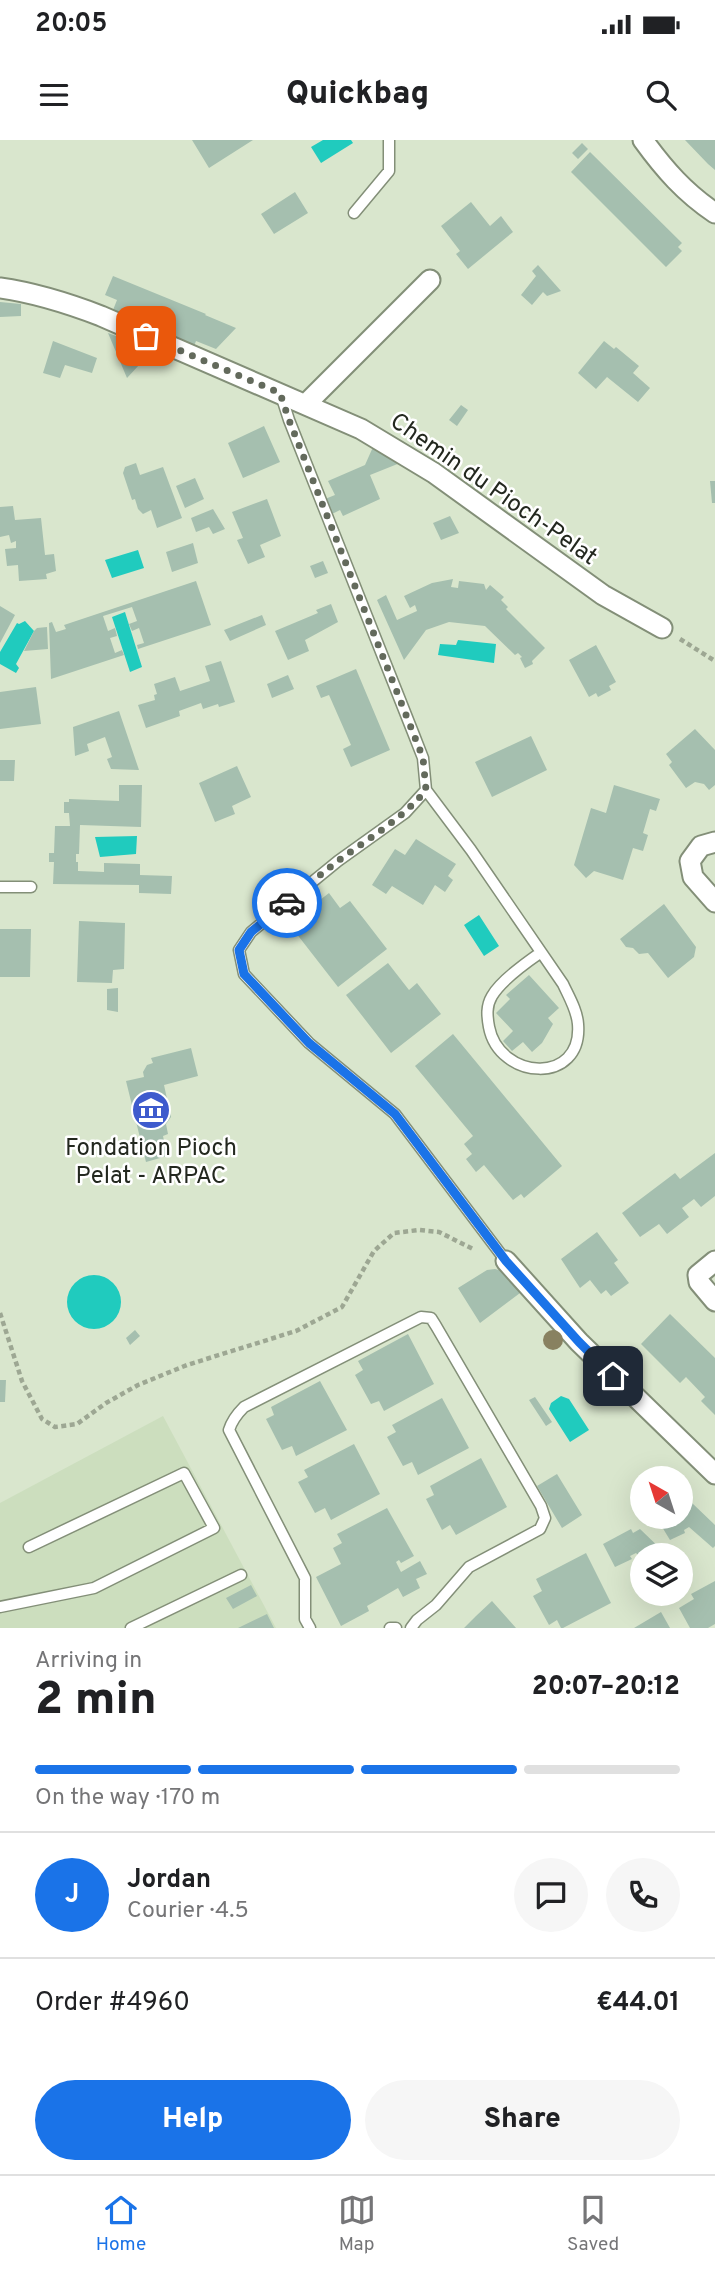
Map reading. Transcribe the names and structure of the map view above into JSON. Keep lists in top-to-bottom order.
{
  "streets": {
    "street": ["Chemin du Pioch-Pelat"]
  },
  "places": {
    "museum": ["Fondation Pioch Pelat - ARPAC"]
  },
  "north": "top left",
  "page": {
    "status": "20:05",
    "header": "Quickbag",
    "heading": ["2 min", "Arriving in", "20:07–20:12"],
    "panel": [
      "Jordan",
      "Courier · 4.5",
      "Order #4960",
      "€44.01"
    ],
    "bar": "On the way · 170 m",
    "round": "J",
    "buttons": ["Help", "Share"],
    "tabs": ["Home", "Map", "Saved"]
  }
}
